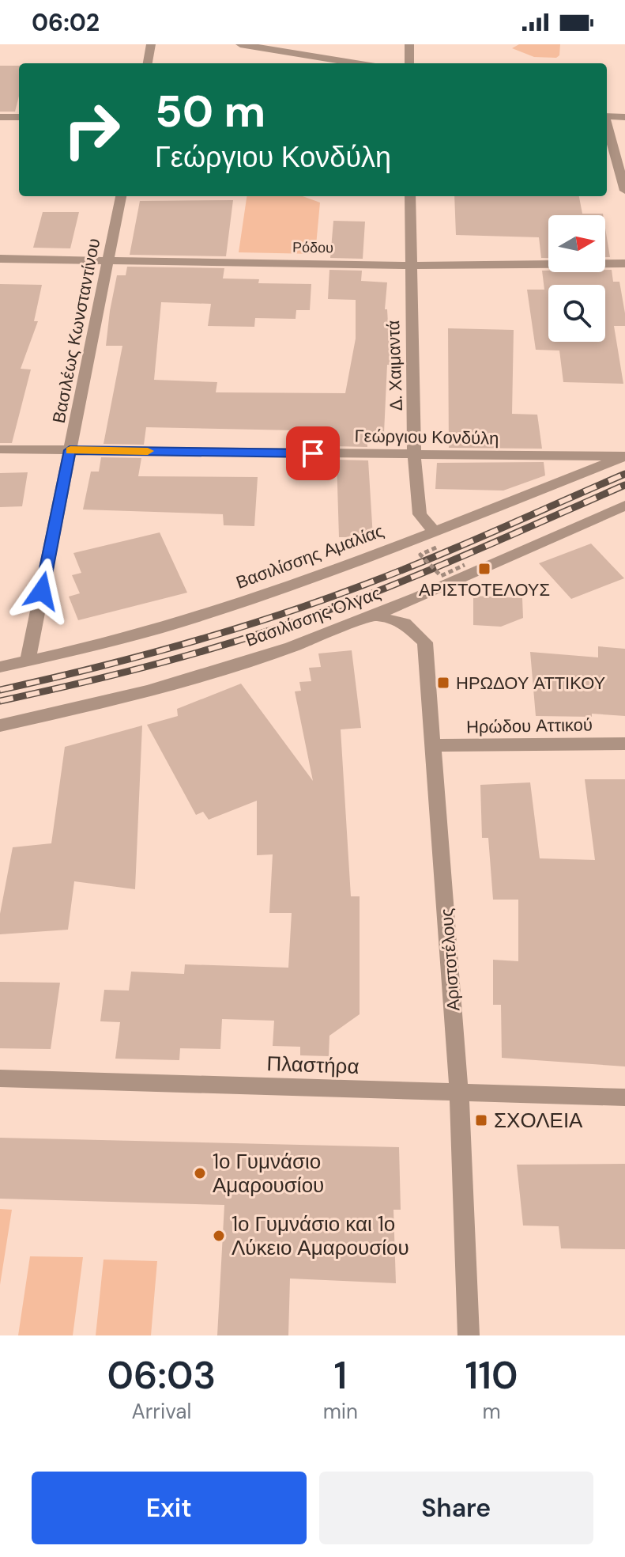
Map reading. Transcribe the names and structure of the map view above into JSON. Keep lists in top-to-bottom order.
{
  "streets": {
    "street": [
      "Ρόδου",
      "Βασιλέως Κωνσταντίνου",
      "Δ. Χαιμαντά",
      "Γεώργιου Κονδύλη",
      "Βασιλίσσης Αμαλίας",
      "Βασιλίσσης Όλγας",
      "Ηρώδου Αττικού",
      "Αριστοτέλους",
      "Πλαστήρα"
    ]
  },
  "crossings": [
    ["Ρόδου", "Βασιλέως Κωνσταντίνου"],
    ["Ρόδου", "Δ. Χαιμαντά"],
    ["Βασιλέως Κωνσταντίνου", "Γεώργιου Κονδύλη"],
    ["Βασιλέως Κωνσταντίνου", "Βασιλίσσης Αμαλίας"],
    ["Δ. Χαιμαντά", "Γεώργιου Κονδύλη"],
    ["Δ. Χαιμαντά", "Βασιλίσσης Αμαλίας"],
    ["Γεώργιου Κονδύλη", "Βασιλίσσης Αμαλίας"],
    ["Βασιλίσσης Όλγας", "Αριστοτέλους"],
    ["Ηρώδου Αττικού", "Αριστοτέλους"],
    ["Αριστοτέλους", "Πλαστήρα"]
  ],
  "places": {
    "transit": ["ΑΡΙΣΤΟΤΕΛΟΥΣ", "ΗΡΩΔΟΥ ΑΤΤΙΚΟΥ", "ΣΧΟΛΕΙΑ"],
    "other": ["1ο Γυμνάσιο Αμαρουσίου", "1ο Γυμνάσιο και 1ο Λύκειο Αμαρουσίου"]
  },
  "north": "right",
  "page": {
    "status": "06:02",
    "turn": ["50 m", "Γεώργιου Κονδύλη"],
    "eta": [
      "06:03",
      "Arrival",
      "1",
      "min",
      "110",
      "m"
    ],
    "buttons": ["Exit", "Share"]
  }
}
